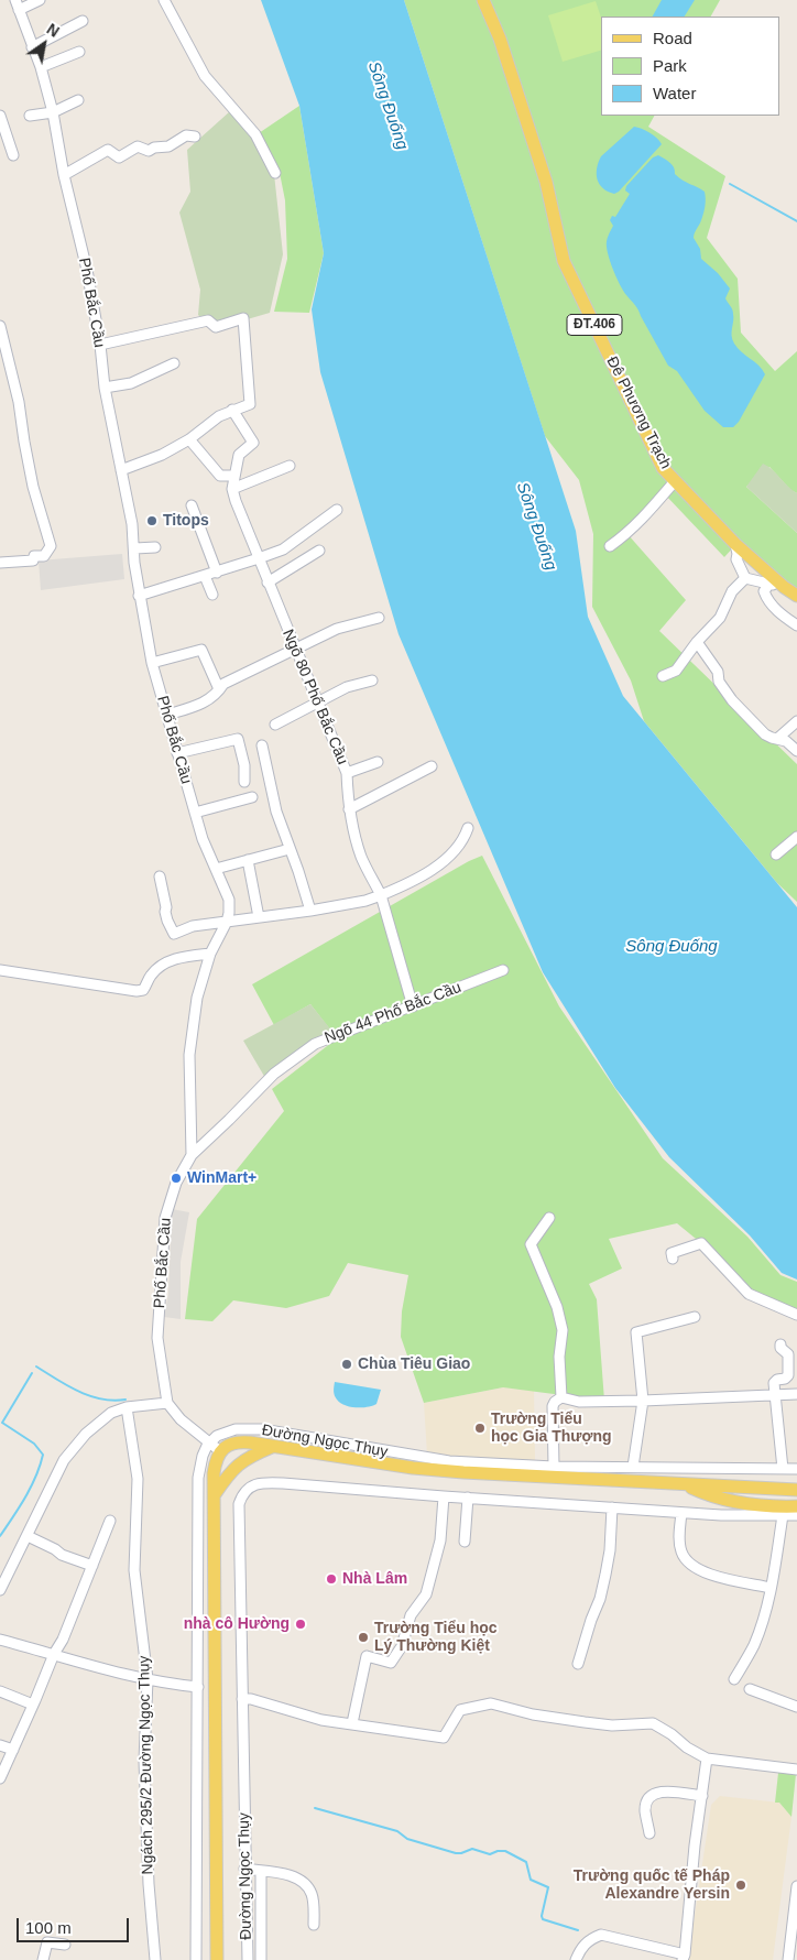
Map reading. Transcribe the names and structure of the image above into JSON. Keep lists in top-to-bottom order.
{
  "streets": {
    "main road": ["ĐT.406", "Đê Phương Trạch", "Đường Ngọc Thụy"],
    "street": [
      "Phố Bắc Cầu",
      "Ngõ 80 Phố Bắc Cầu",
      "Ngõ 44 Phố Bắc Cầu",
      "Ngách 295/2 Đường Ngọc Thụy"
    ]
  },
  "crossings": [
    ["Phố Bắc Cầu", "Ngõ 44 Phố Bắc Cầu"],
    ["Ngõ 80 Phố Bắc Cầu", "Ngõ 44 Phố Bắc Cầu"]
  ],
  "water": ["Sông Đuống"],
  "places": [
    "Titops",
    "WinMart+",
    "Chùa Tiêu Giao",
    "Trường Tiểu học Gia Thượng",
    "Nhà Lâm",
    "nhà cô Hường",
    "Trường Tiểu học Lý Thường Kiệt",
    "Trường quốc tế Pháp Alexandre Yersin"
  ],
  "legend": ["Road", "Park", "Water"],
  "scale_bar": "100 m",
  "north": "top right"
}
